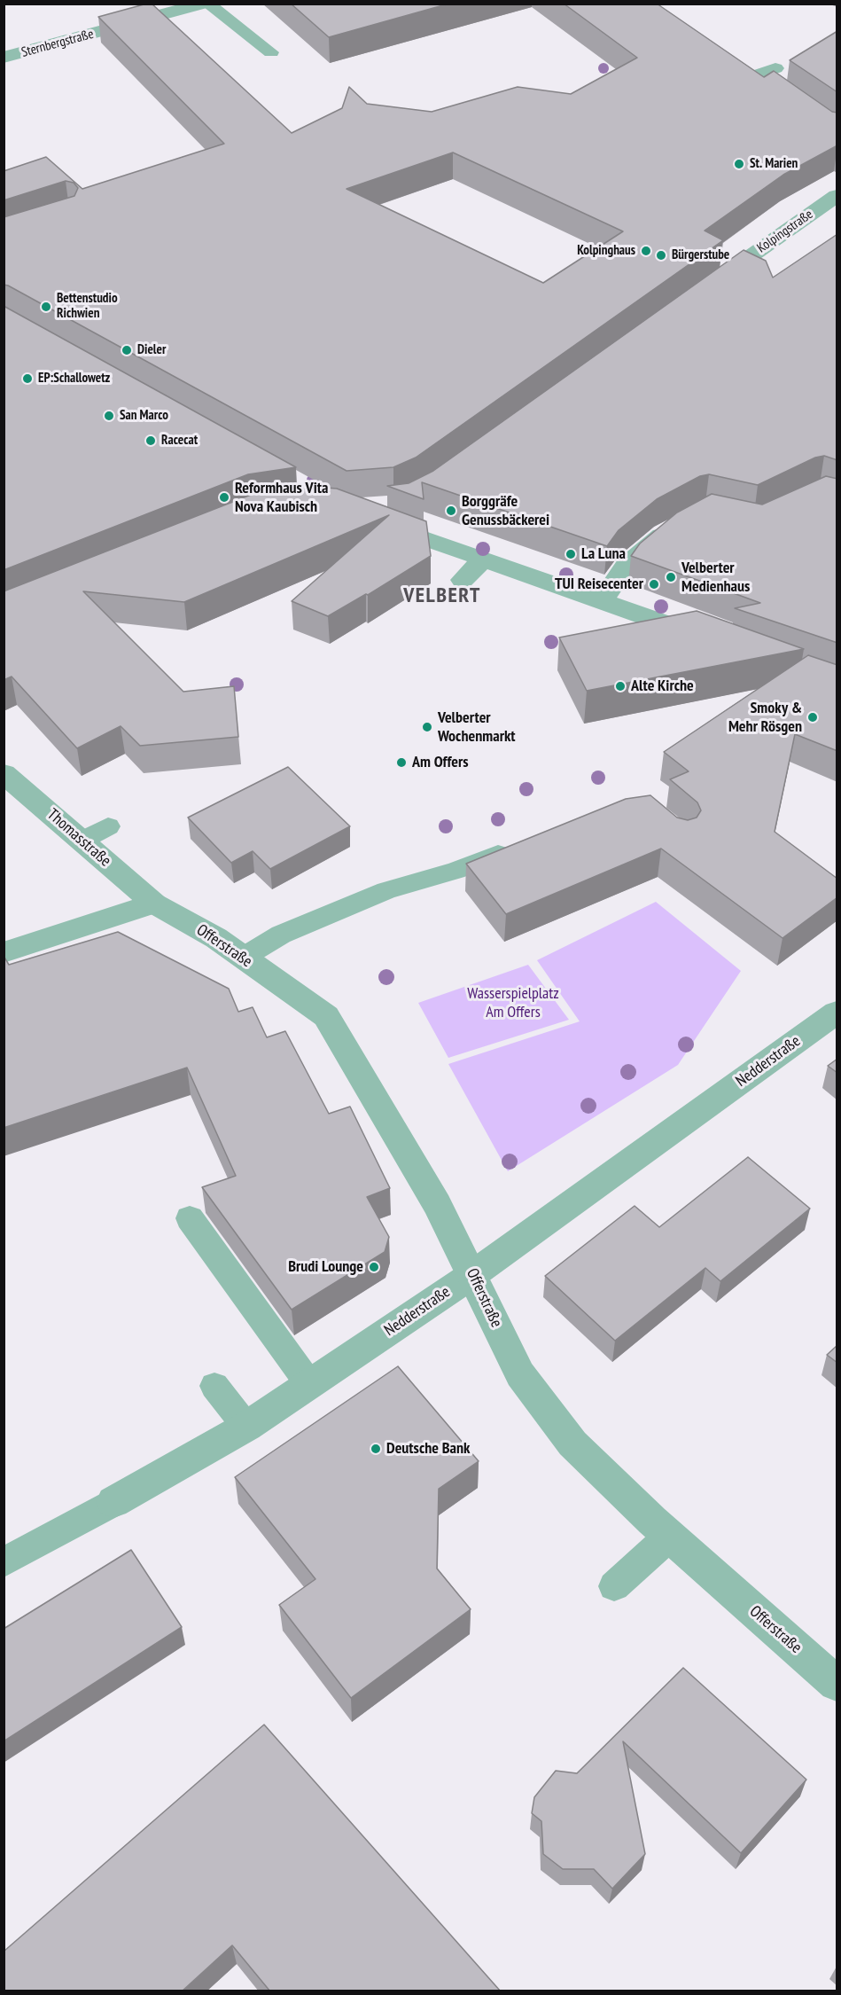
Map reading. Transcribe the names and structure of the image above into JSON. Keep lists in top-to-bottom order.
{
  "streets": {
    "street": [
      "Sternbergstraße",
      "Kolpingstraße",
      "Thomasstraße",
      "Offerstraße",
      "Nedderstraße"
    ]
  },
  "crossings": [
    ["Thomasstraße", "Offerstraße"],
    ["Offerstraße", "Nedderstraße"]
  ],
  "districts": ["VELBERT"],
  "parks": ["Wasserspielplatz Am Offers"],
  "places": [
    "St. Marien",
    "Kolpinghaus",
    "Bürgerstube",
    "Bettenstudio Richwien",
    "Dieler",
    "EP:Schallowetz",
    "San Marco",
    "Racecat",
    "Reformhaus Vita Nova Kaubisch",
    "Borggräfe Genussbäckerei",
    "La Luna",
    "Velberter Medienhaus",
    "TUI Reisecenter",
    "Alte Kirche",
    "Smoky & Mehr Rösgen",
    "Velberter Wochenmarkt",
    "Am Offers",
    "Brudi Lounge",
    "Deutsche Bank"
  ]
}
